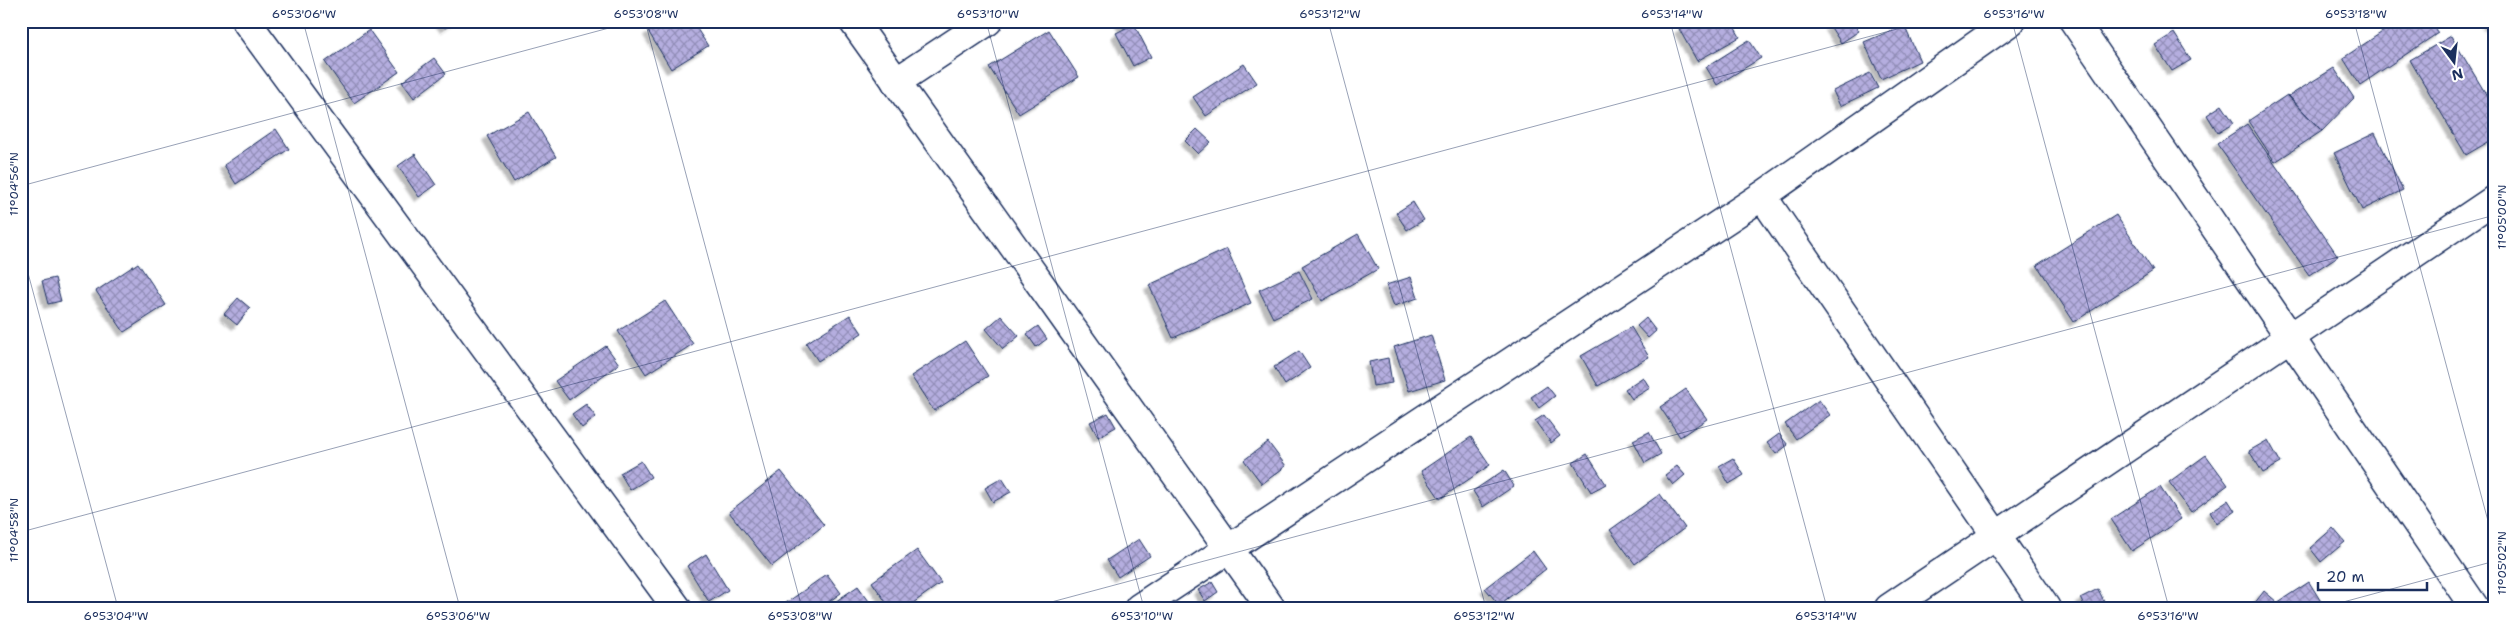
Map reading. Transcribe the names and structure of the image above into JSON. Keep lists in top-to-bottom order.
{
  "scale_bar": "20 m",
  "north": "bottom",
  "coordinates": [
    "6°53'06\"W",
    "6°53'08\"W",
    "6°53'10\"W",
    "6°53'12\"W",
    "6°53'14\"W",
    "6°53'16\"W",
    "6°53'18\"W",
    "11°04'56\"N",
    "11°05'00\"N",
    "11°04'58\"N",
    "11°05'02\"N",
    "6°53'04\"W"
  ]
}
